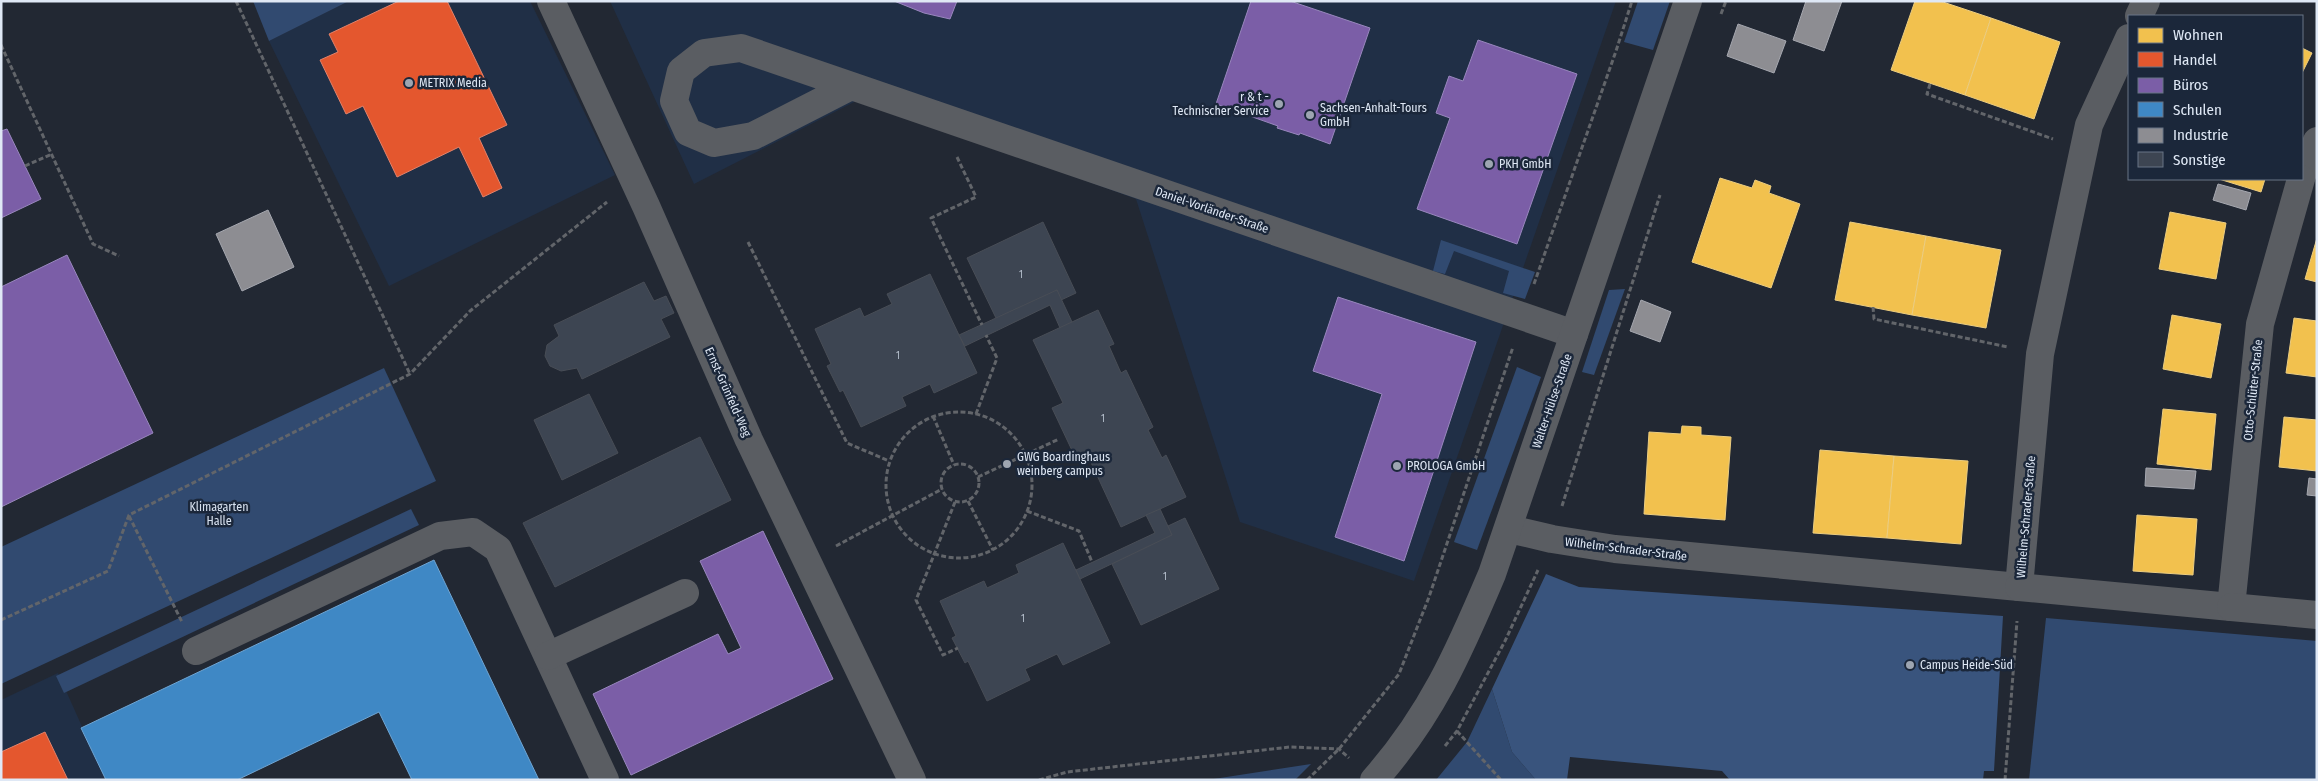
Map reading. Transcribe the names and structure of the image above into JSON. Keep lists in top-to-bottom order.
{
  "streets": {
    "street": [
      "Daniel-Vorländer-Straße",
      "Otto-Schlüter-Straße",
      "Ernst-Grünfeld-Weg",
      "Walter-Hülse-Straße",
      "Wilhelm-Schrader-Straße"
    ]
  },
  "crossings": [
    ["Daniel-Vorländer-Straße", "Walter-Hülse-Straße"],
    ["Walter-Hülse-Straße", "Wilhelm-Schrader-Straße"]
  ],
  "parks": ["Klimagarten Halle"],
  "places": [
    "METRIX Media",
    "r & t - Technischer Service",
    "Sachsen-Anhalt-Tours GmbH",
    "PKH GmbH",
    "GWG Boardinghaus weinberg campus",
    "PROLOGA GmbH",
    "Campus Heide-Süd"
  ],
  "house_numbers": [
    "1",
    "1",
    "1",
    "1",
    "1"
  ],
  "legend": [
    "Wohnen",
    "Handel",
    "Büros",
    "Schulen",
    "Industrie",
    "Sonstige"
  ]
}
